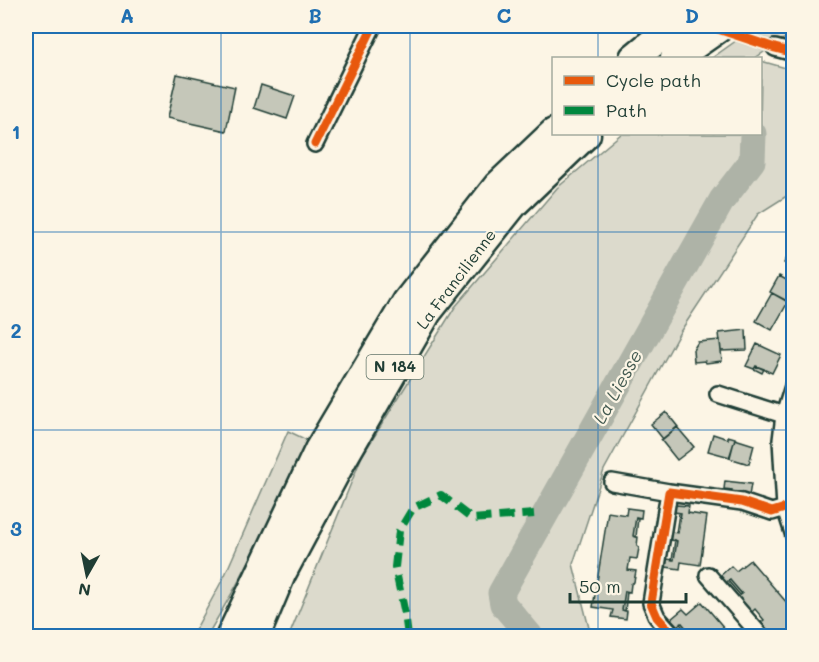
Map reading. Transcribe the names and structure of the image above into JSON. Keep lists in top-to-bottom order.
{
  "streets": {
    "highway": ["La Francilienne", "N 184"]
  },
  "water": ["La Liesse"],
  "legend": ["Cycle path", "Path"],
  "scale_bar": "50 m",
  "north": "bottom",
  "grid": {
    "columns": [
      "A",
      "B",
      "C",
      "D"
    ],
    "rows": ["1", "2", "3"]
  }
}
